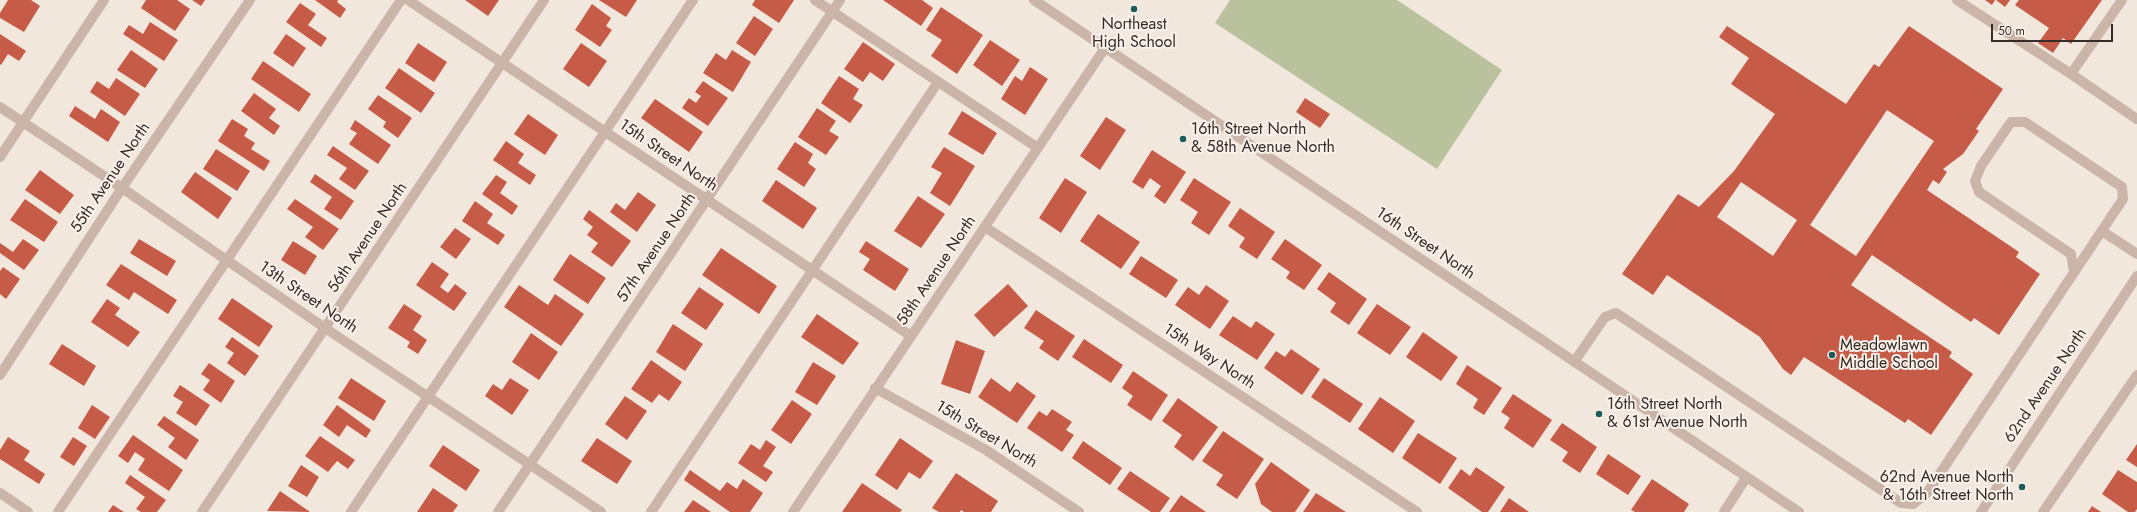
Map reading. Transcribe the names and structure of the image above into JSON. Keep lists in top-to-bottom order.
{
  "streets": {
    "street": [
      "15th Street North",
      "55th Avenue North",
      "56th Avenue North",
      "16th Street North",
      "57th Avenue North",
      "58th Avenue North",
      "13th Street North",
      "15th Way North",
      "62nd Avenue North"
    ]
  },
  "crossings": [
    ["15th Street North", "56th Avenue North"],
    ["15th Street North", "57th Avenue North"],
    ["15th Street North", "58th Avenue North"],
    ["55th Avenue North", "13th Street North"],
    ["56th Avenue North", "13th Street North"],
    ["16th Street North", "58th Avenue North"],
    ["57th Avenue North", "13th Street North"],
    ["58th Avenue North", "15th Way North"]
  ],
  "places": [
    "Northeast High School",
    "16th Street North & 58th Avenue North",
    "Meadowlawn Middle School",
    "16th Street North & 61st Avenue North",
    "62nd Avenue North & 16th Street North"
  ],
  "scale_bar": "50 m"
}
